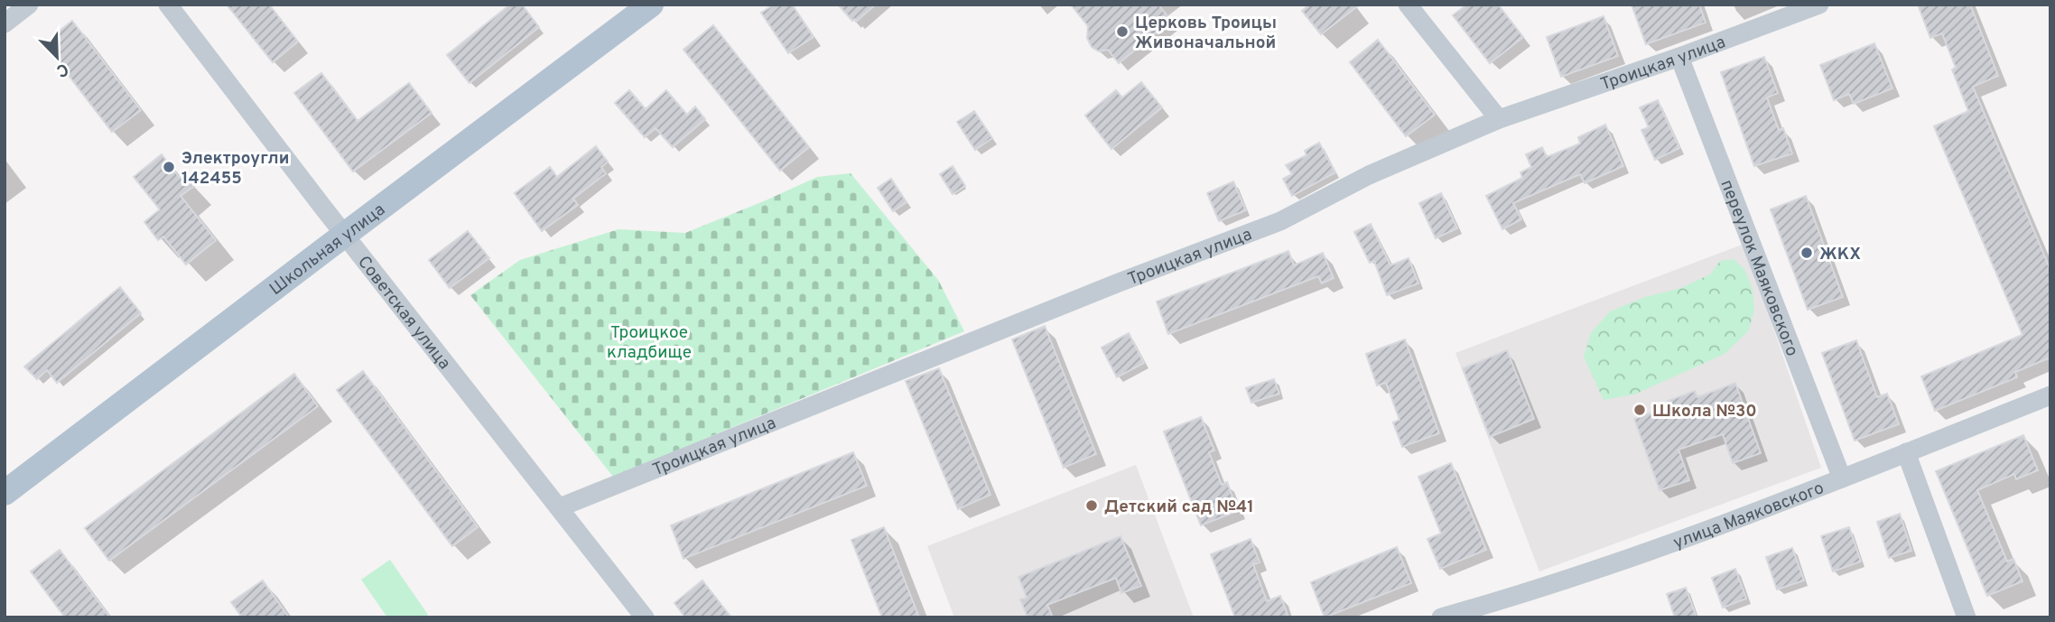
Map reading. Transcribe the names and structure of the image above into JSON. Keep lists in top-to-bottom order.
{
  "streets": {
    "main road": ["Школьная улица"],
    "street": [
      "Троицкая улица",
      "переулок Маяковского",
      "Советская улица",
      "улица Маяковского"
    ]
  },
  "crossings": [
    ["Троицкая улица", "переулок Маяковского"],
    ["Троицкая улица", "Советская улица"],
    ["Школьная улица", "Советская улица"],
    ["переулок Маяковского", "улица Маяковского"]
  ],
  "parks": ["Троицкое кладбище"],
  "places": [
    "Церковь Троицы Живоначальной",
    "Электроугли 142455",
    "ЖКХ",
    "Школа №30",
    "Детский сад №41"
  ],
  "north": "bottom right"
}
